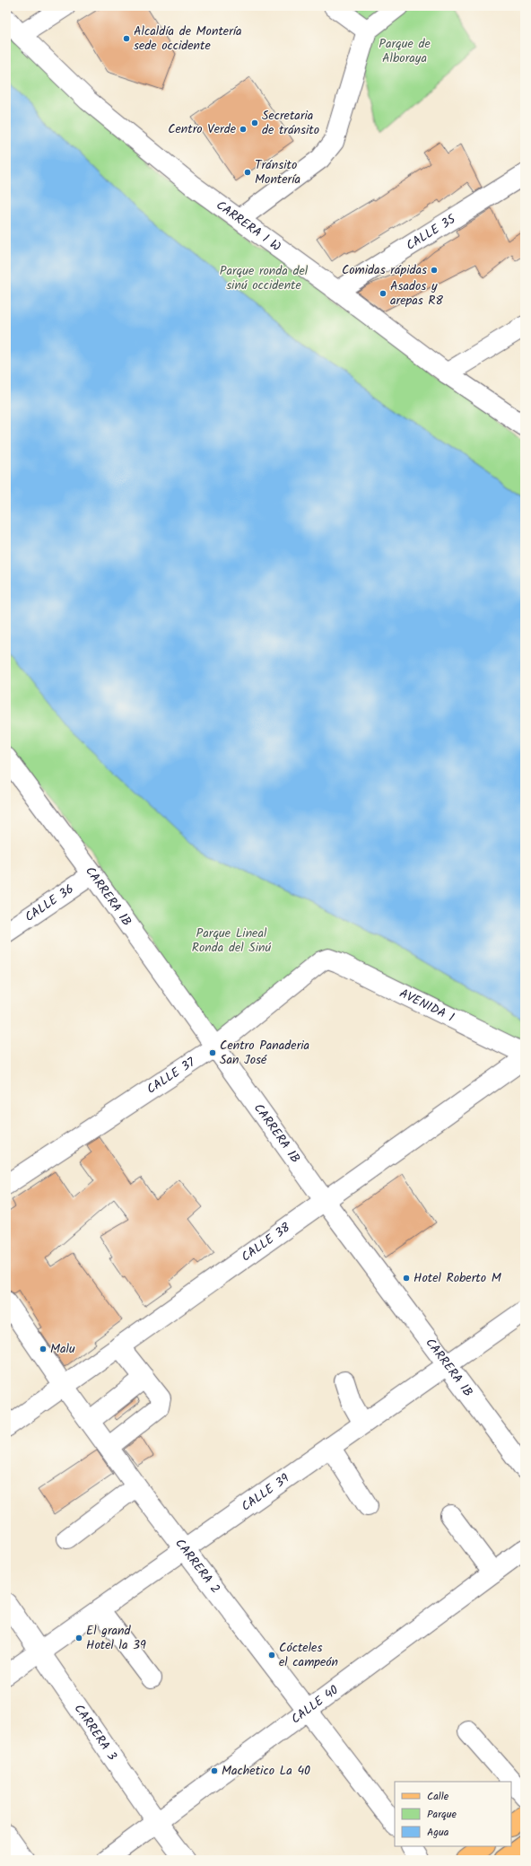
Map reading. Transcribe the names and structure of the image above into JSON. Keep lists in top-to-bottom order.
{
  "streets": {
    "street": [
      "CARRERA 1 W",
      "CALLE 35",
      "CARRERA 1B",
      "CALLE 36",
      "AVENIDA 1",
      "CALLE 37",
      "CALLE 38",
      "CALLE 39",
      "CARRERA 2",
      "CALLE 40",
      "CARRERA 3"
    ]
  },
  "crossings": [
    ["CARRERA 1 W", "CALLE 35"],
    ["CARRERA 1B", "CALLE 36"],
    ["CARRERA 1B", "CALLE 37"],
    ["CARRERA 1B", "CALLE 38"],
    ["CARRERA 1B", "CALLE 39"],
    ["AVENIDA 1", "CALLE 37"],
    ["CALLE 38", "CARRERA 2"],
    ["CALLE 39", "CARRERA 2"],
    ["CALLE 39", "CARRERA 3"],
    ["CARRERA 2", "CALLE 40"],
    ["CALLE 40", "CARRERA 3"]
  ],
  "parks": ["Parque de Alboraya", "Parque ronda del sinú occidente", "Parque Lineal Ronda del Sinú"],
  "places": [
    "Alcaldía de Montería sede occidente",
    "Secretaria de tránsito",
    "Centro Verde",
    "Tránsito Montería",
    "Comidas rápidas",
    "Asados y arepas R8",
    "Centro Panaderia San José",
    "Hotel Roberto M",
    "Malu",
    "El grand Hotel la 39",
    "Cócteles el campeón",
    "Machetico La 40"
  ],
  "legend": ["Calle", "Parque", "Agua"]
}
